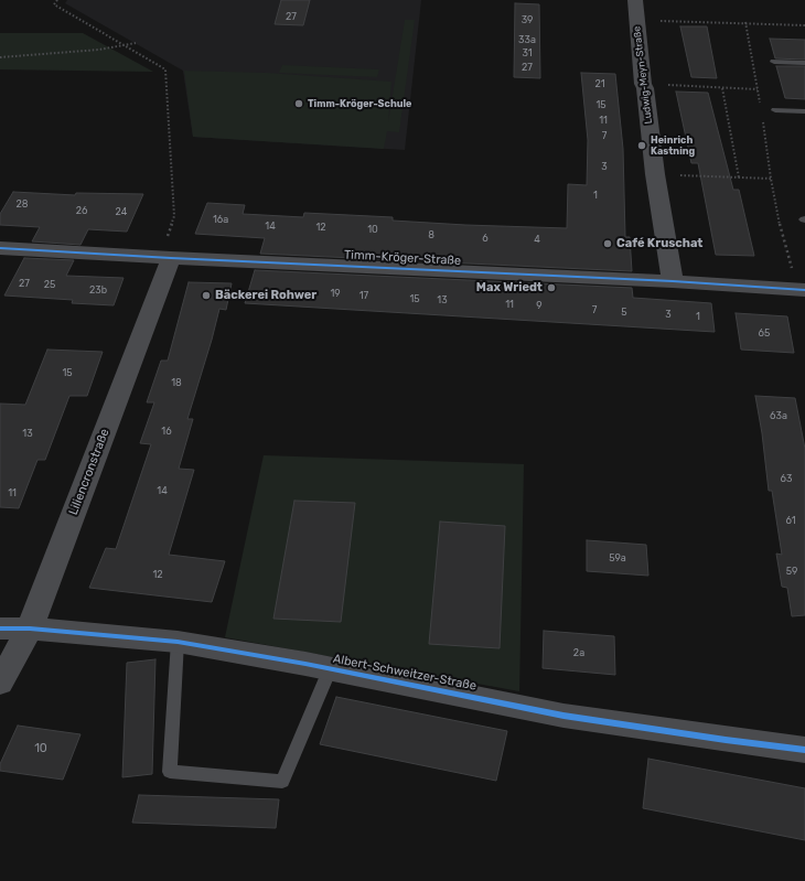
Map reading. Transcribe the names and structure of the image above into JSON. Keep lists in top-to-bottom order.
{
  "streets": {
    "street": [
      "Ludwig-Meyn-Straße",
      "Timm-Kröger-Straße",
      "Liliencronstraße",
      "Albert-Schweitzer-Straße"
    ]
  },
  "crossings": [
    ["Ludwig-Meyn-Straße", "Timm-Kröger-Straße"],
    ["Timm-Kröger-Straße", "Liliencronstraße"],
    ["Liliencronstraße", "Albert-Schweitzer-Straße"]
  ],
  "places": [
    "Timm-Kröger-Schule",
    "Heinrich Kastning",
    "Café Kruschat",
    "Max Wriedt",
    "Bäckerei Rohwer"
  ],
  "house_numbers": [
    "27",
    "39",
    "33a",
    "31",
    "27",
    "21",
    "15",
    "11",
    "7",
    "3",
    "1",
    "28",
    "26",
    "24",
    "16a",
    "14",
    "12",
    "10",
    "8",
    "6",
    "4",
    "27",
    "25",
    "23b",
    "19",
    "17",
    "15",
    "13",
    "11",
    "9",
    "7",
    "5",
    "3",
    "1",
    "65",
    "15",
    "18",
    "63a",
    "16",
    "13",
    "63",
    "14",
    "11",
    "61",
    "59a",
    "59",
    "12",
    "2a",
    "10"
  ]
}
